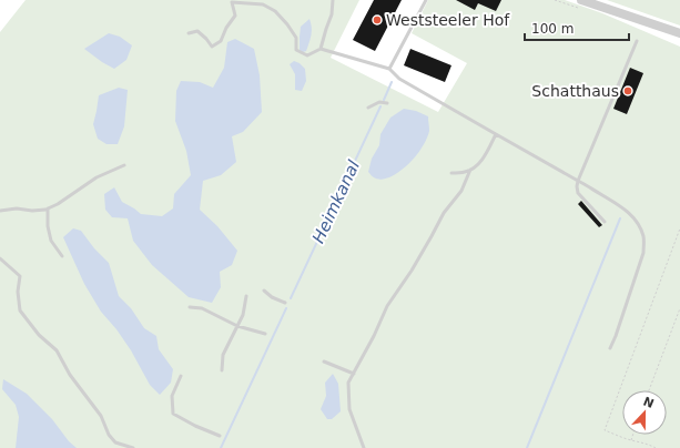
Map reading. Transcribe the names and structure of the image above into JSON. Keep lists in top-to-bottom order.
{
  "water": ["Heimkanal"],
  "places": ["Weststeeler Hof", "Schatthaus"],
  "scale_bar": "100 m",
  "north": "top"
}
